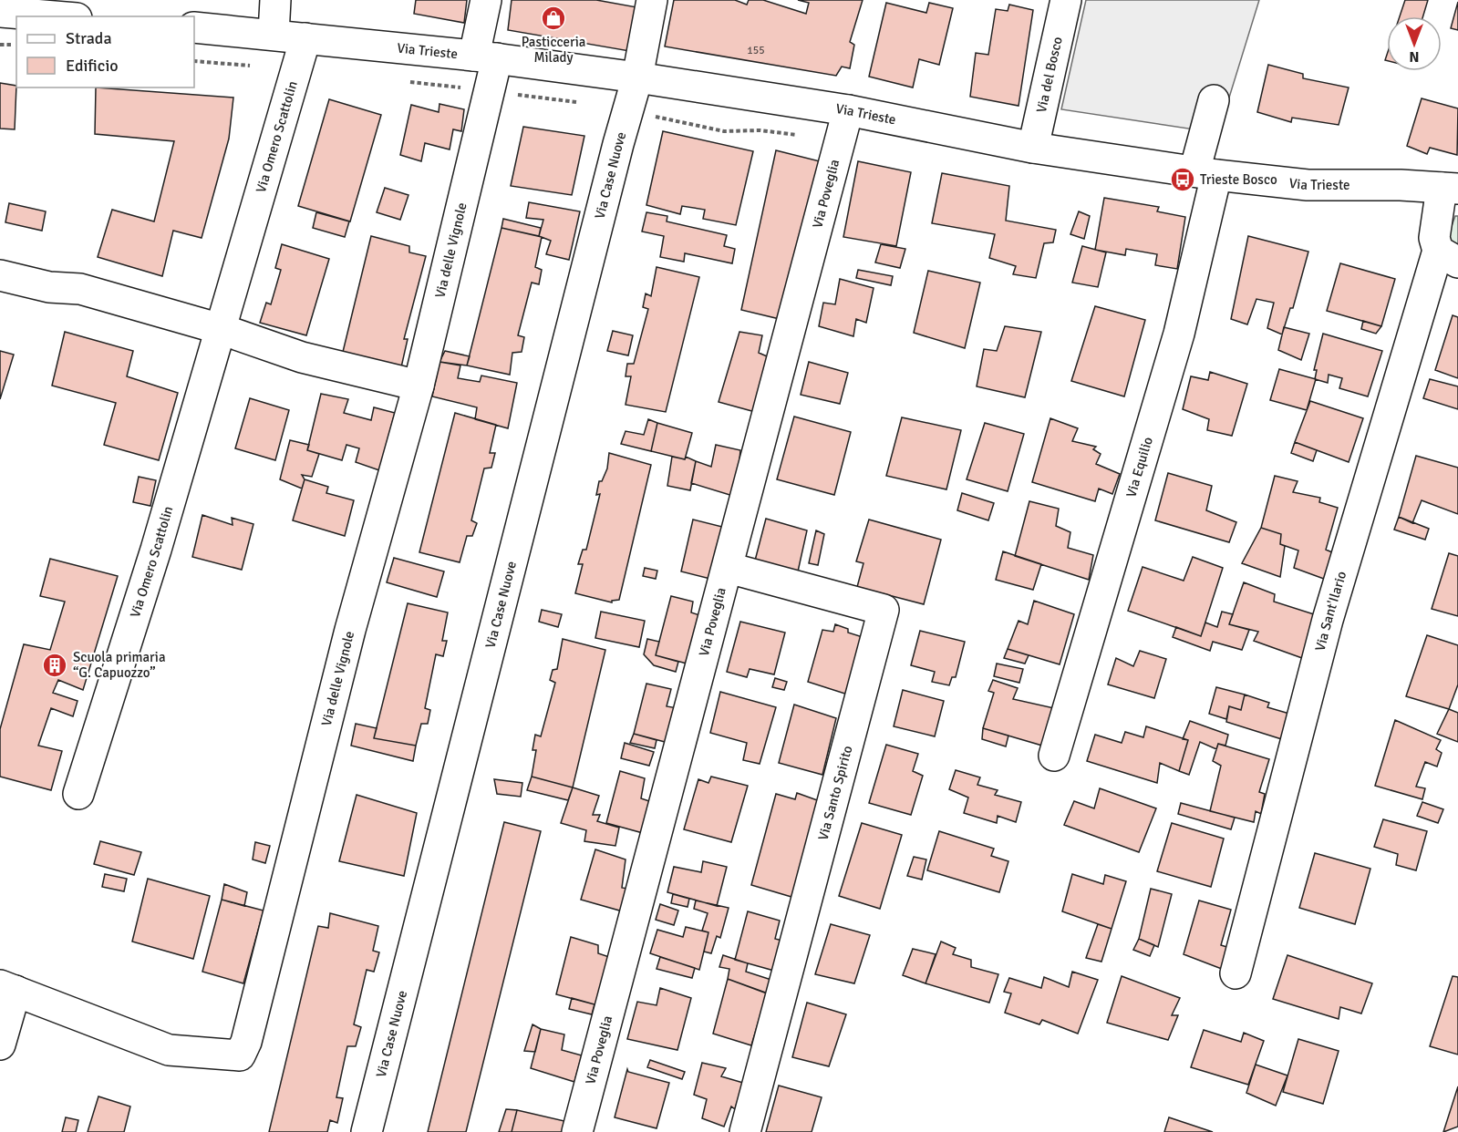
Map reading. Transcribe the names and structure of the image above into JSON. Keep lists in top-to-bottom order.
{
  "streets": {
    "street": [
      "Via Trieste",
      "Via del Bosco",
      "Via Omero Scattolin",
      "Via Case Nuove",
      "Via Poveglia",
      "Via delle Vignole",
      "Via Equilio",
      "Via Sant'Ilario",
      "Via Santo Spirito"
    ]
  },
  "crossings": [
    ["Via Trieste", "Via del Bosco"],
    ["Via Trieste", "Via Omero Scattolin"],
    ["Via Trieste", "Via Case Nuove"],
    ["Via Trieste", "Via Poveglia"],
    ["Via Trieste", "Via delle Vignole"],
    ["Via Trieste", "Via Equilio"],
    ["Via Poveglia", "Via Santo Spirito"]
  ],
  "places": {
    "shop": ["Pasticceria Milady"],
    "bus stop": ["Trieste Bosco"],
    "building": ["Scuola primaria “G. Capuozzo”"]
  },
  "house_numbers": ["155"],
  "legend": ["Strada", "Edificio"],
  "north": "bottom"
}
